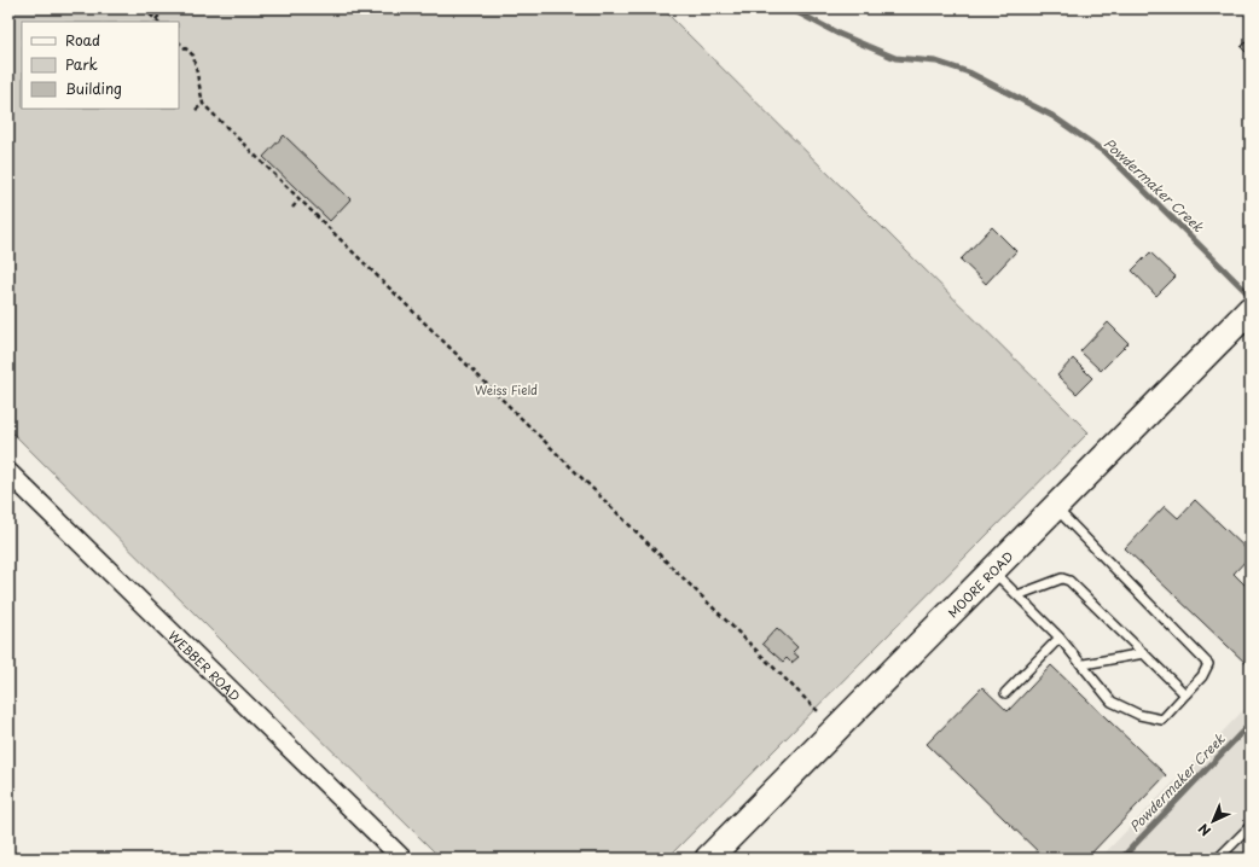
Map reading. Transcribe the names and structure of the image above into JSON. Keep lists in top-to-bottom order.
{
  "streets": {
    "street": ["MOORE ROAD", "WEBBER ROAD"]
  },
  "water": ["Powdermaker Creek"],
  "parks": ["Weiss Field"],
  "legend": ["Road", "Park", "Building"],
  "north": "bottom left"
}
